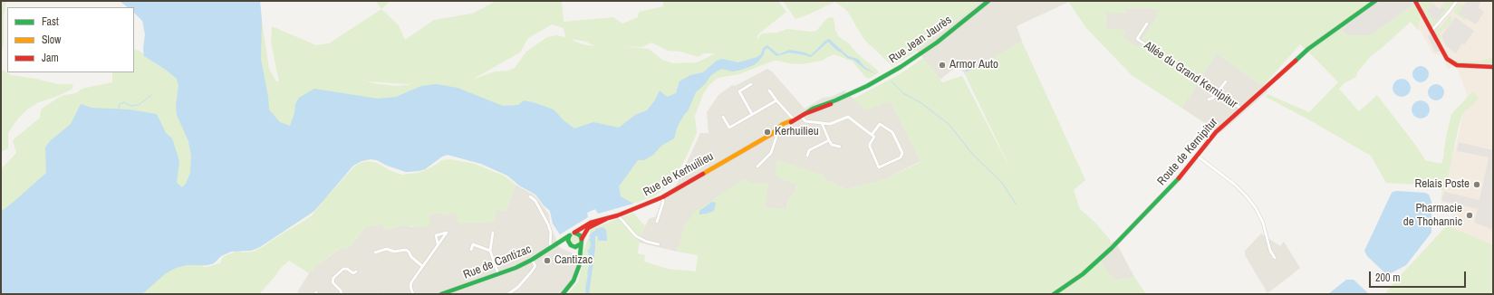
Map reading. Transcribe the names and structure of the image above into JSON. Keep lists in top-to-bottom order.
{
  "streets": {
    "street": [
      "Rue Jean Jaurès",
      "Allée du Grand Kernipitur",
      "Route de Kernipitur",
      "Rue de Kerhuilieu",
      "Rue de Cantizac"
    ]
  },
  "crossings": [
    ["Allée du Grand Kernipitur", "Route de Kernipitur"],
    ["Rue de Kerhuilieu", "Rue de Cantizac"]
  ],
  "places": [
    "Armor Auto",
    "Kerhuilieu",
    "Relais Poste",
    "Pharmacie de Thohannic",
    "Cantizac"
  ],
  "legend": ["Fast", "Slow", "Jam"],
  "scale_bar": "200 m"
}
